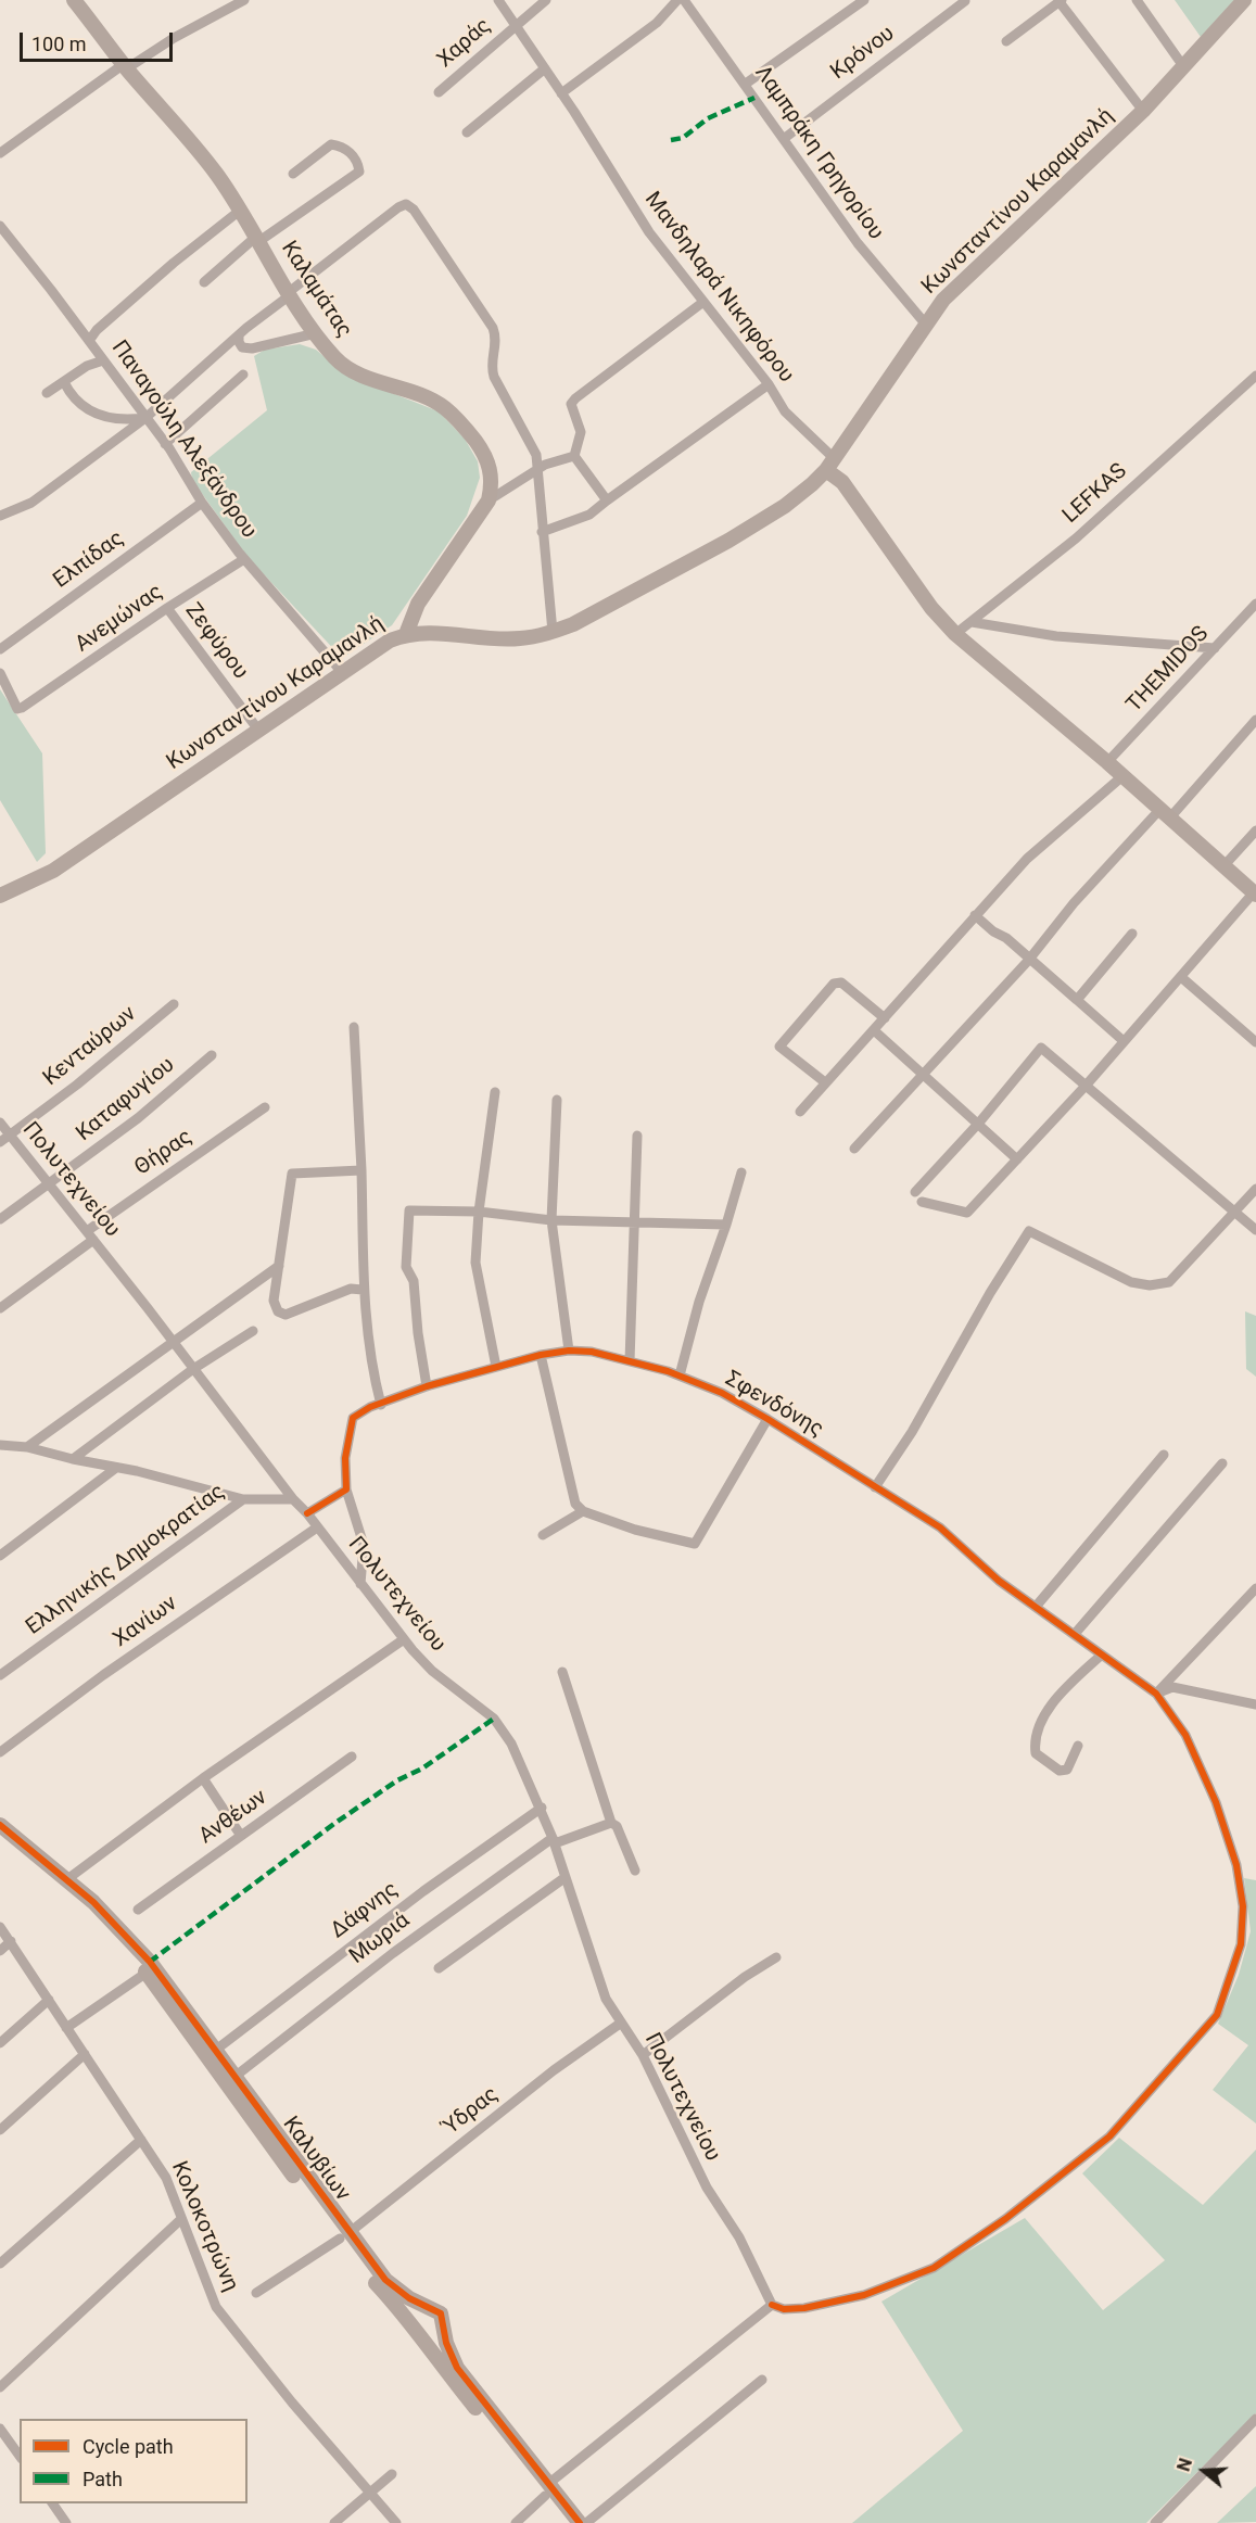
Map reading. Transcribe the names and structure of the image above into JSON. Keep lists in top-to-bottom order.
{
  "streets": {
    "main road": ["Κωνσταντίνου Καραμανλή", "Καλαμάτας", "Καλυβίων"],
    "street": [
      "Χαράς",
      "Κρόνου",
      "Λαμπράκη Γρηγορίου",
      "Μανδηλαρά Νικηφόρου",
      "Παναγούλη Αλεξάνδρου",
      "LEFKAS",
      "Ελπίδας",
      "Ανεμώνας",
      "Ζεφύρου",
      "THEMIDOS",
      "Κενταύρων",
      "Καταφυγίου",
      "Θήρας",
      "Πολυτεχνείου",
      "Σφενδόνης",
      "Ελληνικής Δημοκρατίας",
      "Χανίων",
      "Ανθέων",
      "Δάφνης",
      "Μωριά",
      "Ύδρας",
      "Κολοκοτρώνη"
    ]
  },
  "crossings": [
    ["Χαράς", "Μανδηλαρά Νικηφόρου"],
    ["Κρόνου", "Λαμπράκη Γρηγορίου"],
    ["Λαμπράκη Γρηγορίου", "Κωνσταντίνου Καραμανλή"],
    ["Κωνσταντίνου Καραμανλή", "Μανδηλαρά Νικηφόρου"],
    ["Κωνσταντίνου Καραμανλή", "Παναγούλη Αλεξάνδρου"],
    ["Κωνσταντίνου Καραμανλή", "Ζεφύρου"],
    ["Παναγούλη Αλεξάνδρου", "Ελπίδας"],
    ["Παναγούλη Αλεξάνδρου", "Ανεμώνας"],
    ["Ανεμώνας", "Ζεφύρου"],
    ["Κενταύρων", "Πολυτεχνείου"],
    ["Καταφυγίου", "Πολυτεχνείου"],
    ["Θήρας", "Πολυτεχνείου"],
    ["Πολυτεχνείου", "Σφενδόνης"],
    ["Πολυτεχνείου", "Χανίων"],
    ["Πολυτεχνείου", "Δάφνης"],
    ["Πολυτεχνείου", "Μωριά"],
    ["Πολυτεχνείου", "Ύδρας"],
    ["Δάφνης", "Καλυβίων"],
    ["Μωριά", "Καλυβίων"],
    ["Ύδρας", "Καλυβίων"]
  ],
  "legend": ["Cycle path", "Path"],
  "scale_bar": "100 m",
  "north": "left"
}
